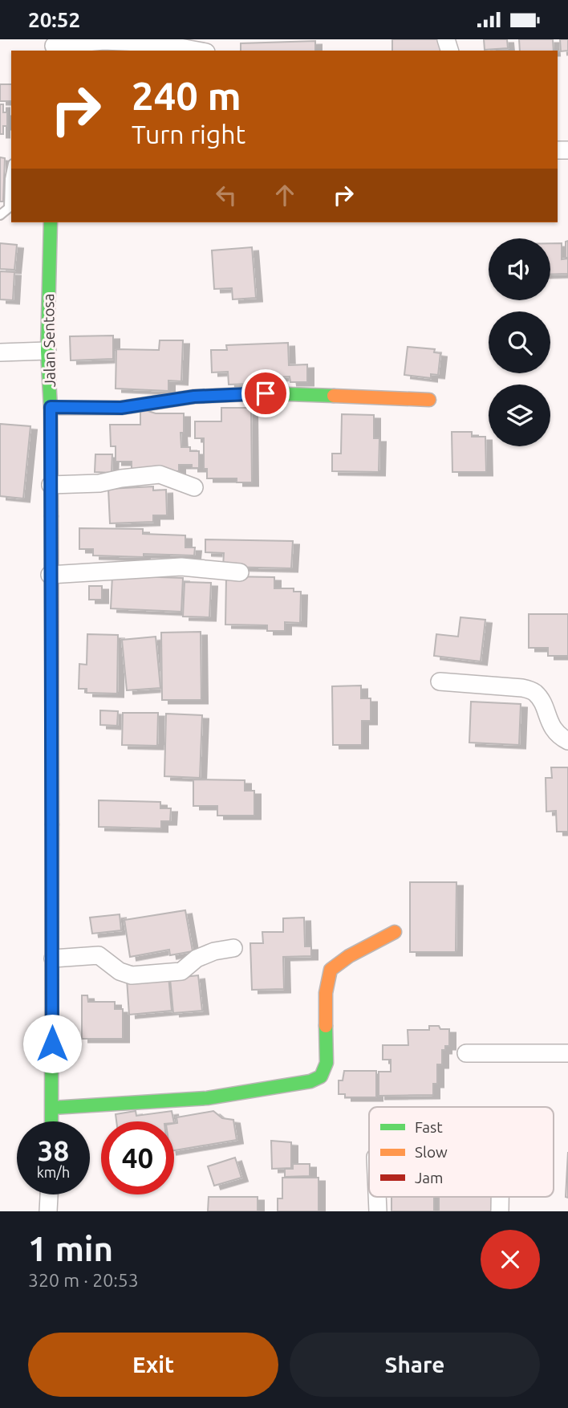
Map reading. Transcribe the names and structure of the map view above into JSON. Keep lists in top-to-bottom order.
{
  "streets": {
    "street": ["Jalan Sentosa"]
  },
  "legend": ["Fast", "Slow", "Jam"],
  "page": {
    "status": "20:52",
    "turn": ["240 m", "Turn right"],
    "speed": "38 km/h",
    "limit": "40",
    "heading": ["1 min", "320 m · 20:53"],
    "buttons": ["Exit", "Share"]
  }
}
